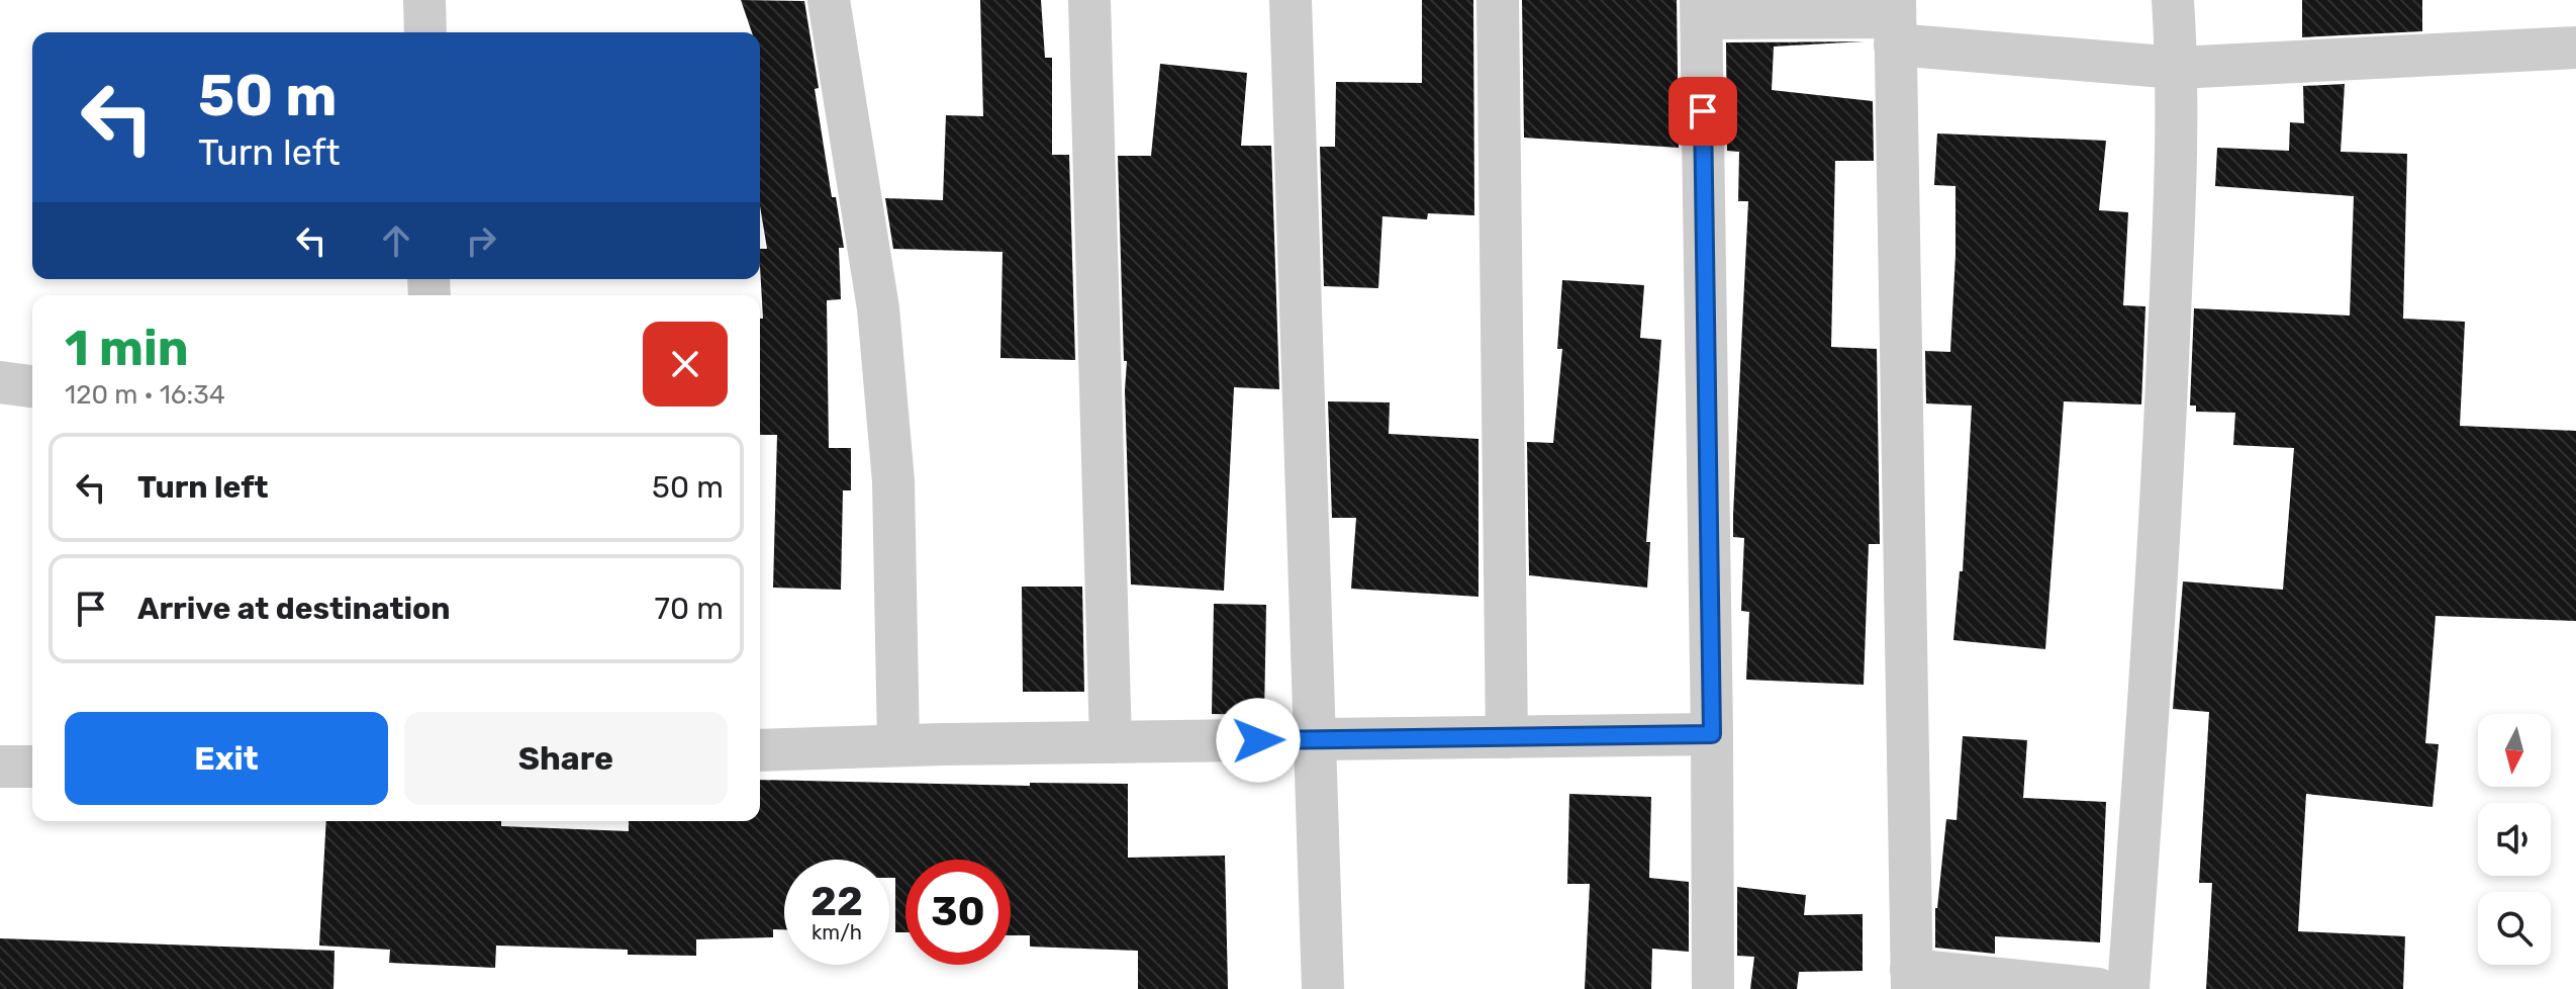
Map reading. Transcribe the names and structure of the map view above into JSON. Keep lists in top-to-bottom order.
{
  "north": "bottom",
  "page": {
    "turn": ["50 m", "Turn left"],
    "heading": ["1 min", "120 m · 16:34"],
    "list": [
      {
        "name": "Turn left",
        "value": "50 m"
      },
      {
        "name": "Arrive at destination",
        "value": "70 m"
      }
    ],
    "buttons": ["Exit", "Share"],
    "speed": "22 km/h",
    "limit": "30"
  }
}
